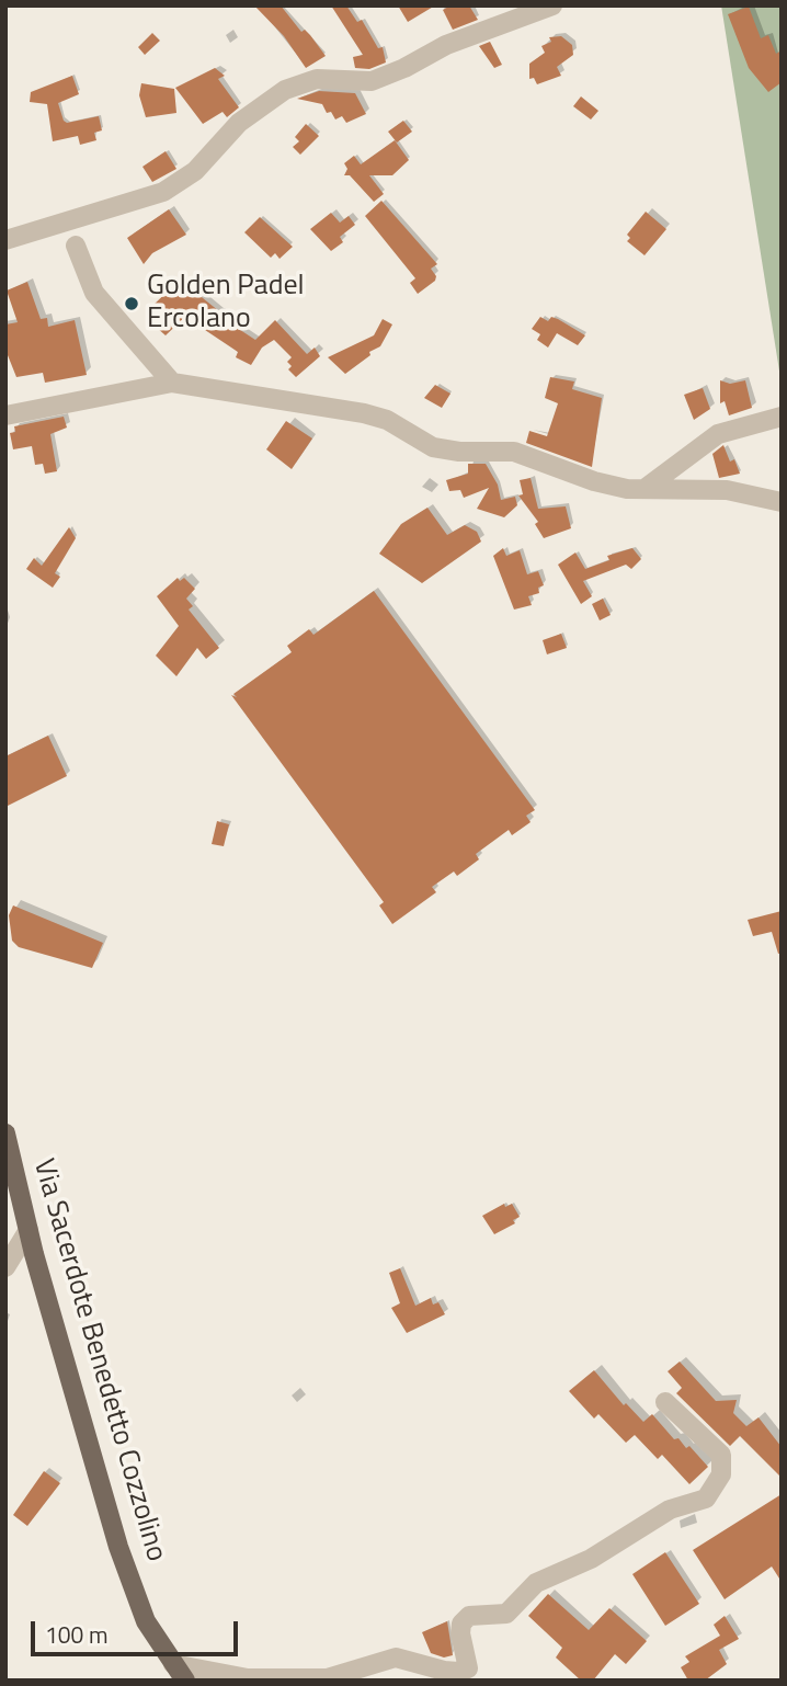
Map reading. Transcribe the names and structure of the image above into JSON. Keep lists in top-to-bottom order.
{
  "streets": {
    "main road": ["Via Sacerdote Benedetto Cozzolino"]
  },
  "places": ["Golden Padel Ercolano"],
  "scale_bar": "100 m"
}
